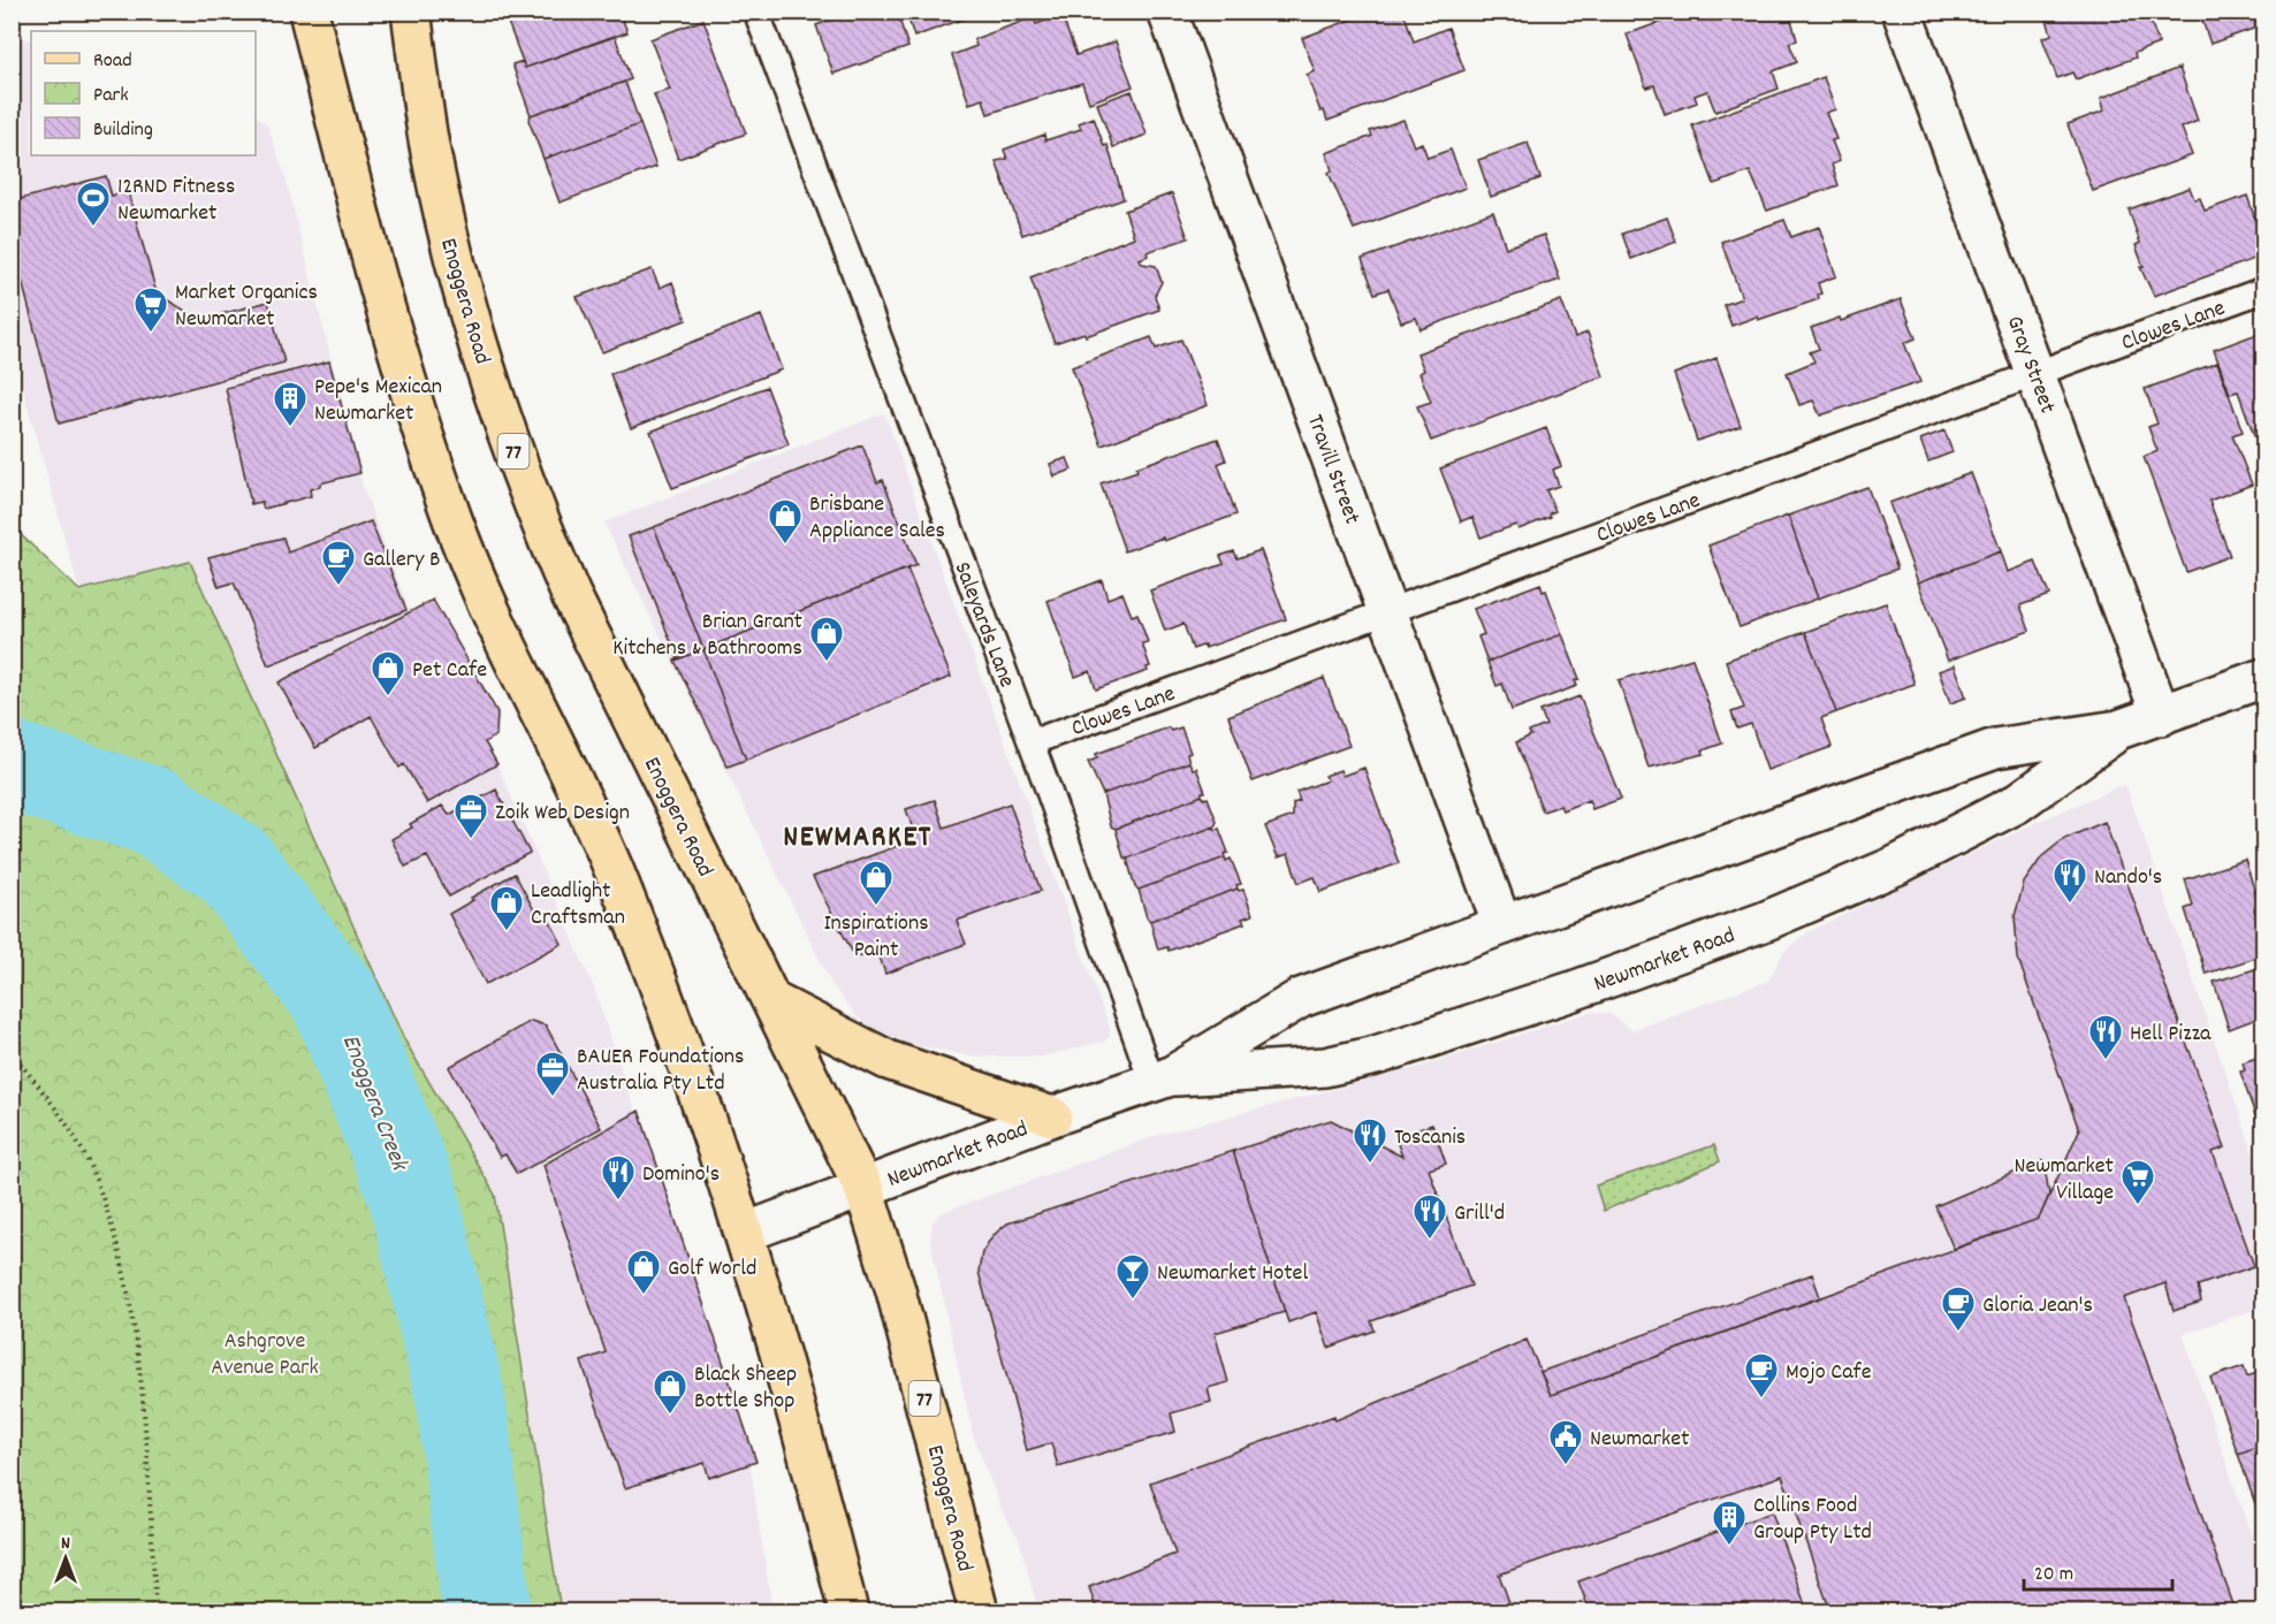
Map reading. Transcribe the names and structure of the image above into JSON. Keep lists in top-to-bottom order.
{
  "streets": {
    "main road": [
      "Enoggera Road",
      "Gray Street",
      "77",
      "Travill Street",
      "Newmarket Road"
    ],
    "lane": ["Clowes Lane", "Saleyards Lane"]
  },
  "crossings": [
    ["Enoggera Road", "Newmarket Road"],
    ["Clowes Lane", "Gray Street"],
    ["Clowes Lane", "Travill Street"],
    ["Clowes Lane", "Saleyards Lane"],
    ["Gray Street", "Newmarket Road"],
    ["Travill Street", "Newmarket Road"],
    ["Saleyards Lane", "Newmarket Road"]
  ],
  "districts": ["NEWMARKET"],
  "water": ["Enoggera Creek"],
  "parks": ["Ashgrove Avenue Park"],
  "places": {
    "sports": ["12RND Fitness Newmarket"],
    "supermarket": ["Market Organics Newmarket", "Newmarket Village"],
    "building": ["Pepe's Mexican Newmarket", "Collins Food Group Pty Ltd"],
    "shop": [
      "Brisbane Appliance Sales",
      "Brian Grant Kitchens & Bathrooms",
      "Pet Cafe",
      "Inspirations Paint",
      "Leadlight Craftsman",
      "Golf World",
      "Black Sheep Bottle Shop"
    ],
    "cafe": ["Gallery B", "Gloria Jean's", "Mojo Cafe"],
    "office": ["Zoik Web Design", "BAUER Foundations Australia Pty Ltd"],
    "restaurant": [
      "Nando's",
      "Hell Pizza",
      "Toscanis",
      "Domino's",
      "Grill'd"
    ],
    "bar": ["Newmarket Hotel"],
    "public building": ["Newmarket"]
  },
  "legend": ["Road", "Park", "Building"],
  "scale_bar": "20 m",
  "north": "top"
}
